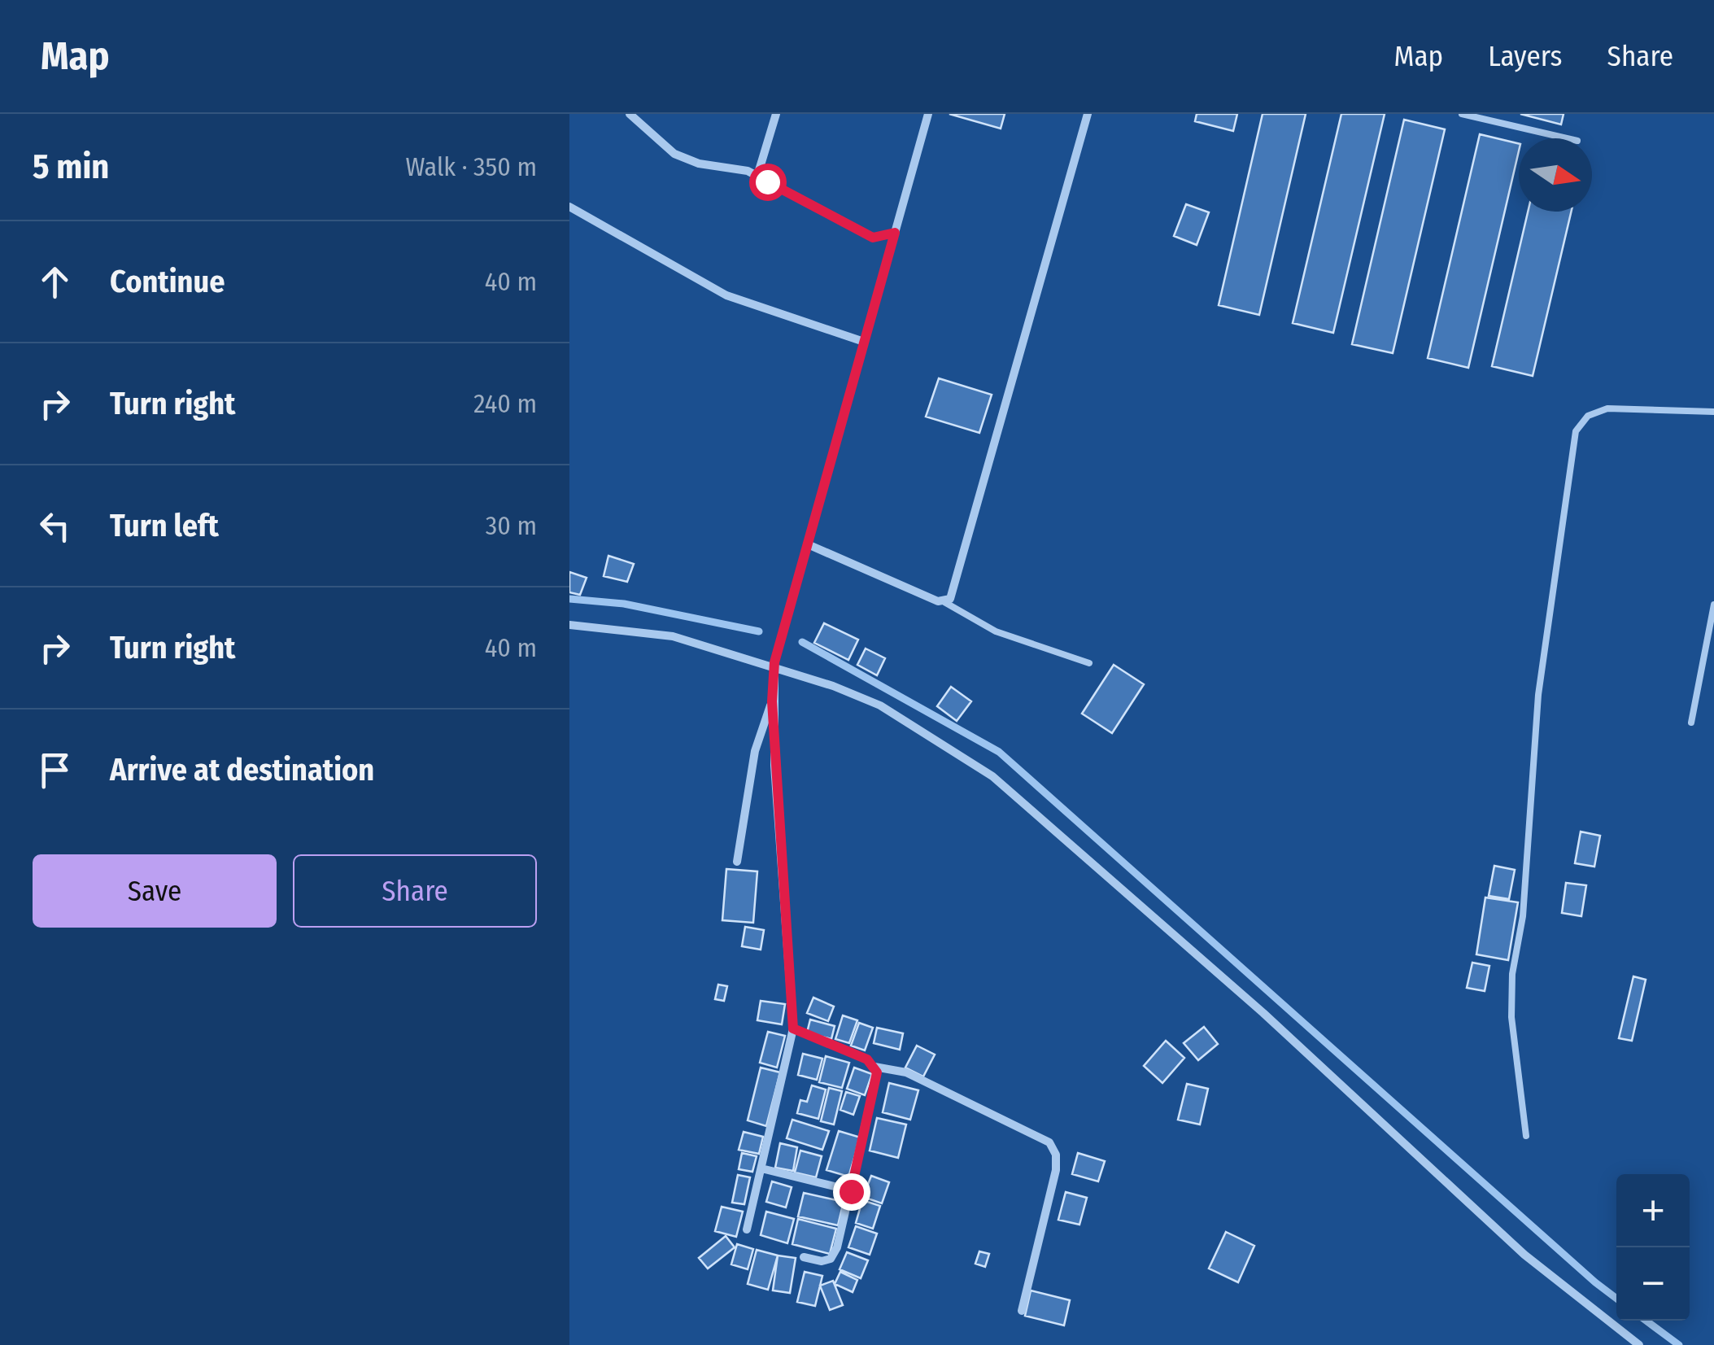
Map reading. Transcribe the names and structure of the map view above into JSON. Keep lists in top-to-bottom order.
{
  "north": "right",
  "page": {
    "header": "Map",
    "nav": ["Map", "Layers", "Share"],
    "heading": ["5 min", "Walk · 350 m"],
    "list": [
      ["Continue", "40 m"],
      ["Turn right", "240 m"],
      ["Turn left", "30 m"],
      ["Turn right", "40 m"],
      "Arrive at destination"
    ],
    "buttons": ["Save", "Share"],
    "map_buttons": ["+", "−"]
  }
}
